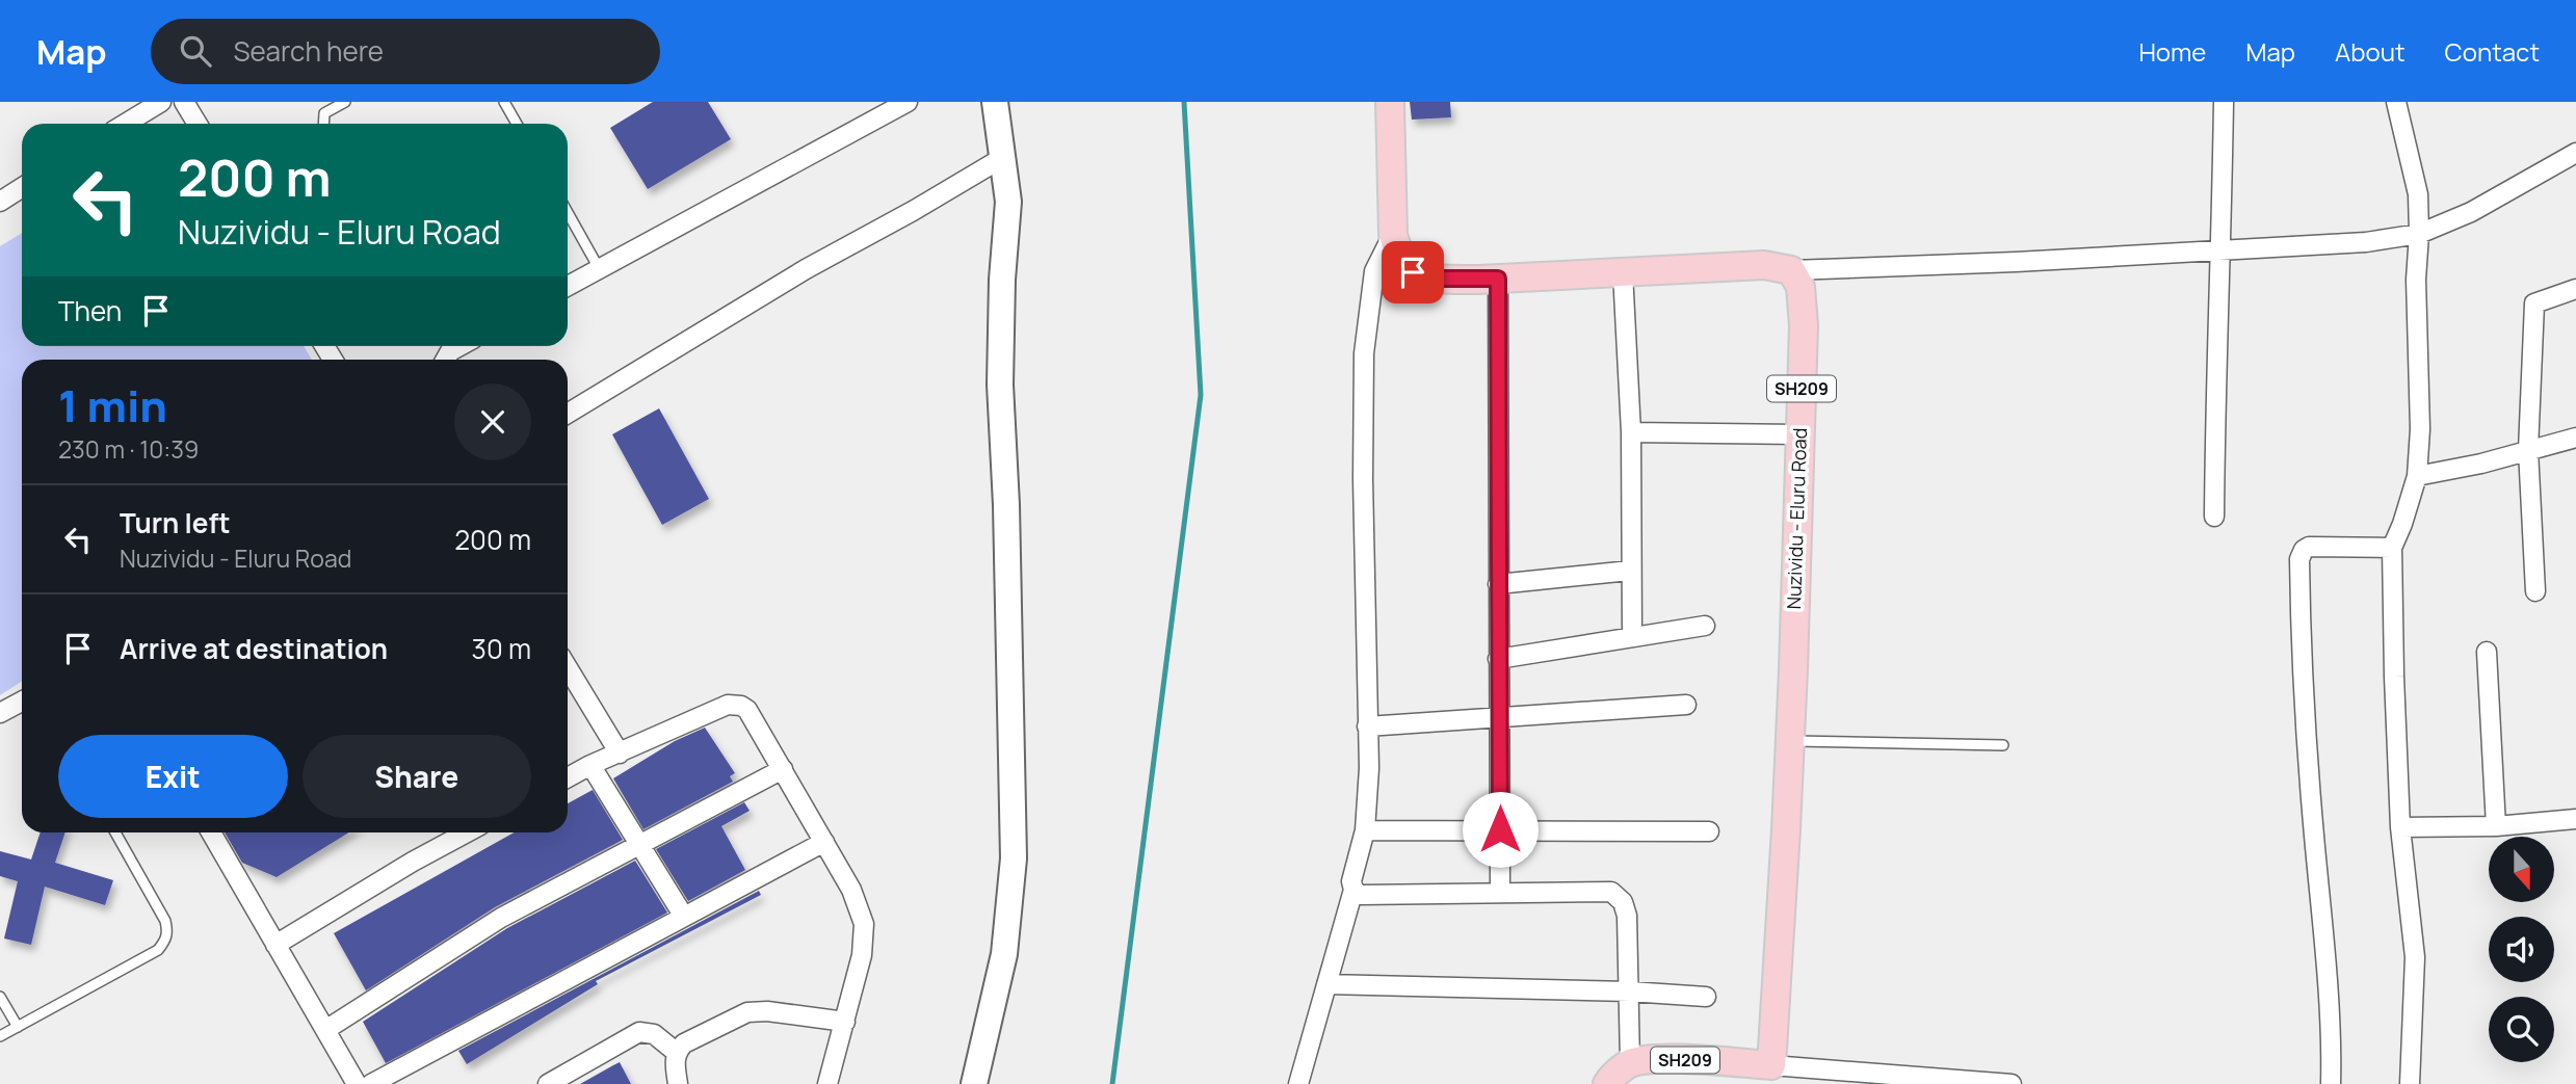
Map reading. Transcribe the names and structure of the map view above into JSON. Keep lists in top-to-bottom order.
{
  "streets": {
    "main road": ["SH209", "Nuzividu - Eluru Road"]
  },
  "crossings": [
    ["SH209", "Nuzividu - Eluru Road"]
  ],
  "north": "bottom",
  "page": {
    "header": "Map",
    "search": "Search here",
    "nav": [
      "Home",
      "Map",
      "About",
      "Contact"
    ],
    "turn": ["200 m", "Nuzividu - Eluru Road"],
    "then": "Then",
    "heading": ["1 min", "230 m · 10:39"],
    "list": [
      {
        "name": "Turn left",
        "note": "Nuzividu - Eluru Road",
        "value": "200 m"
      },
      {
        "name": "Arrive at destination",
        "value": "30 m"
      }
    ],
    "buttons": ["Exit", "Share"]
  }
}
